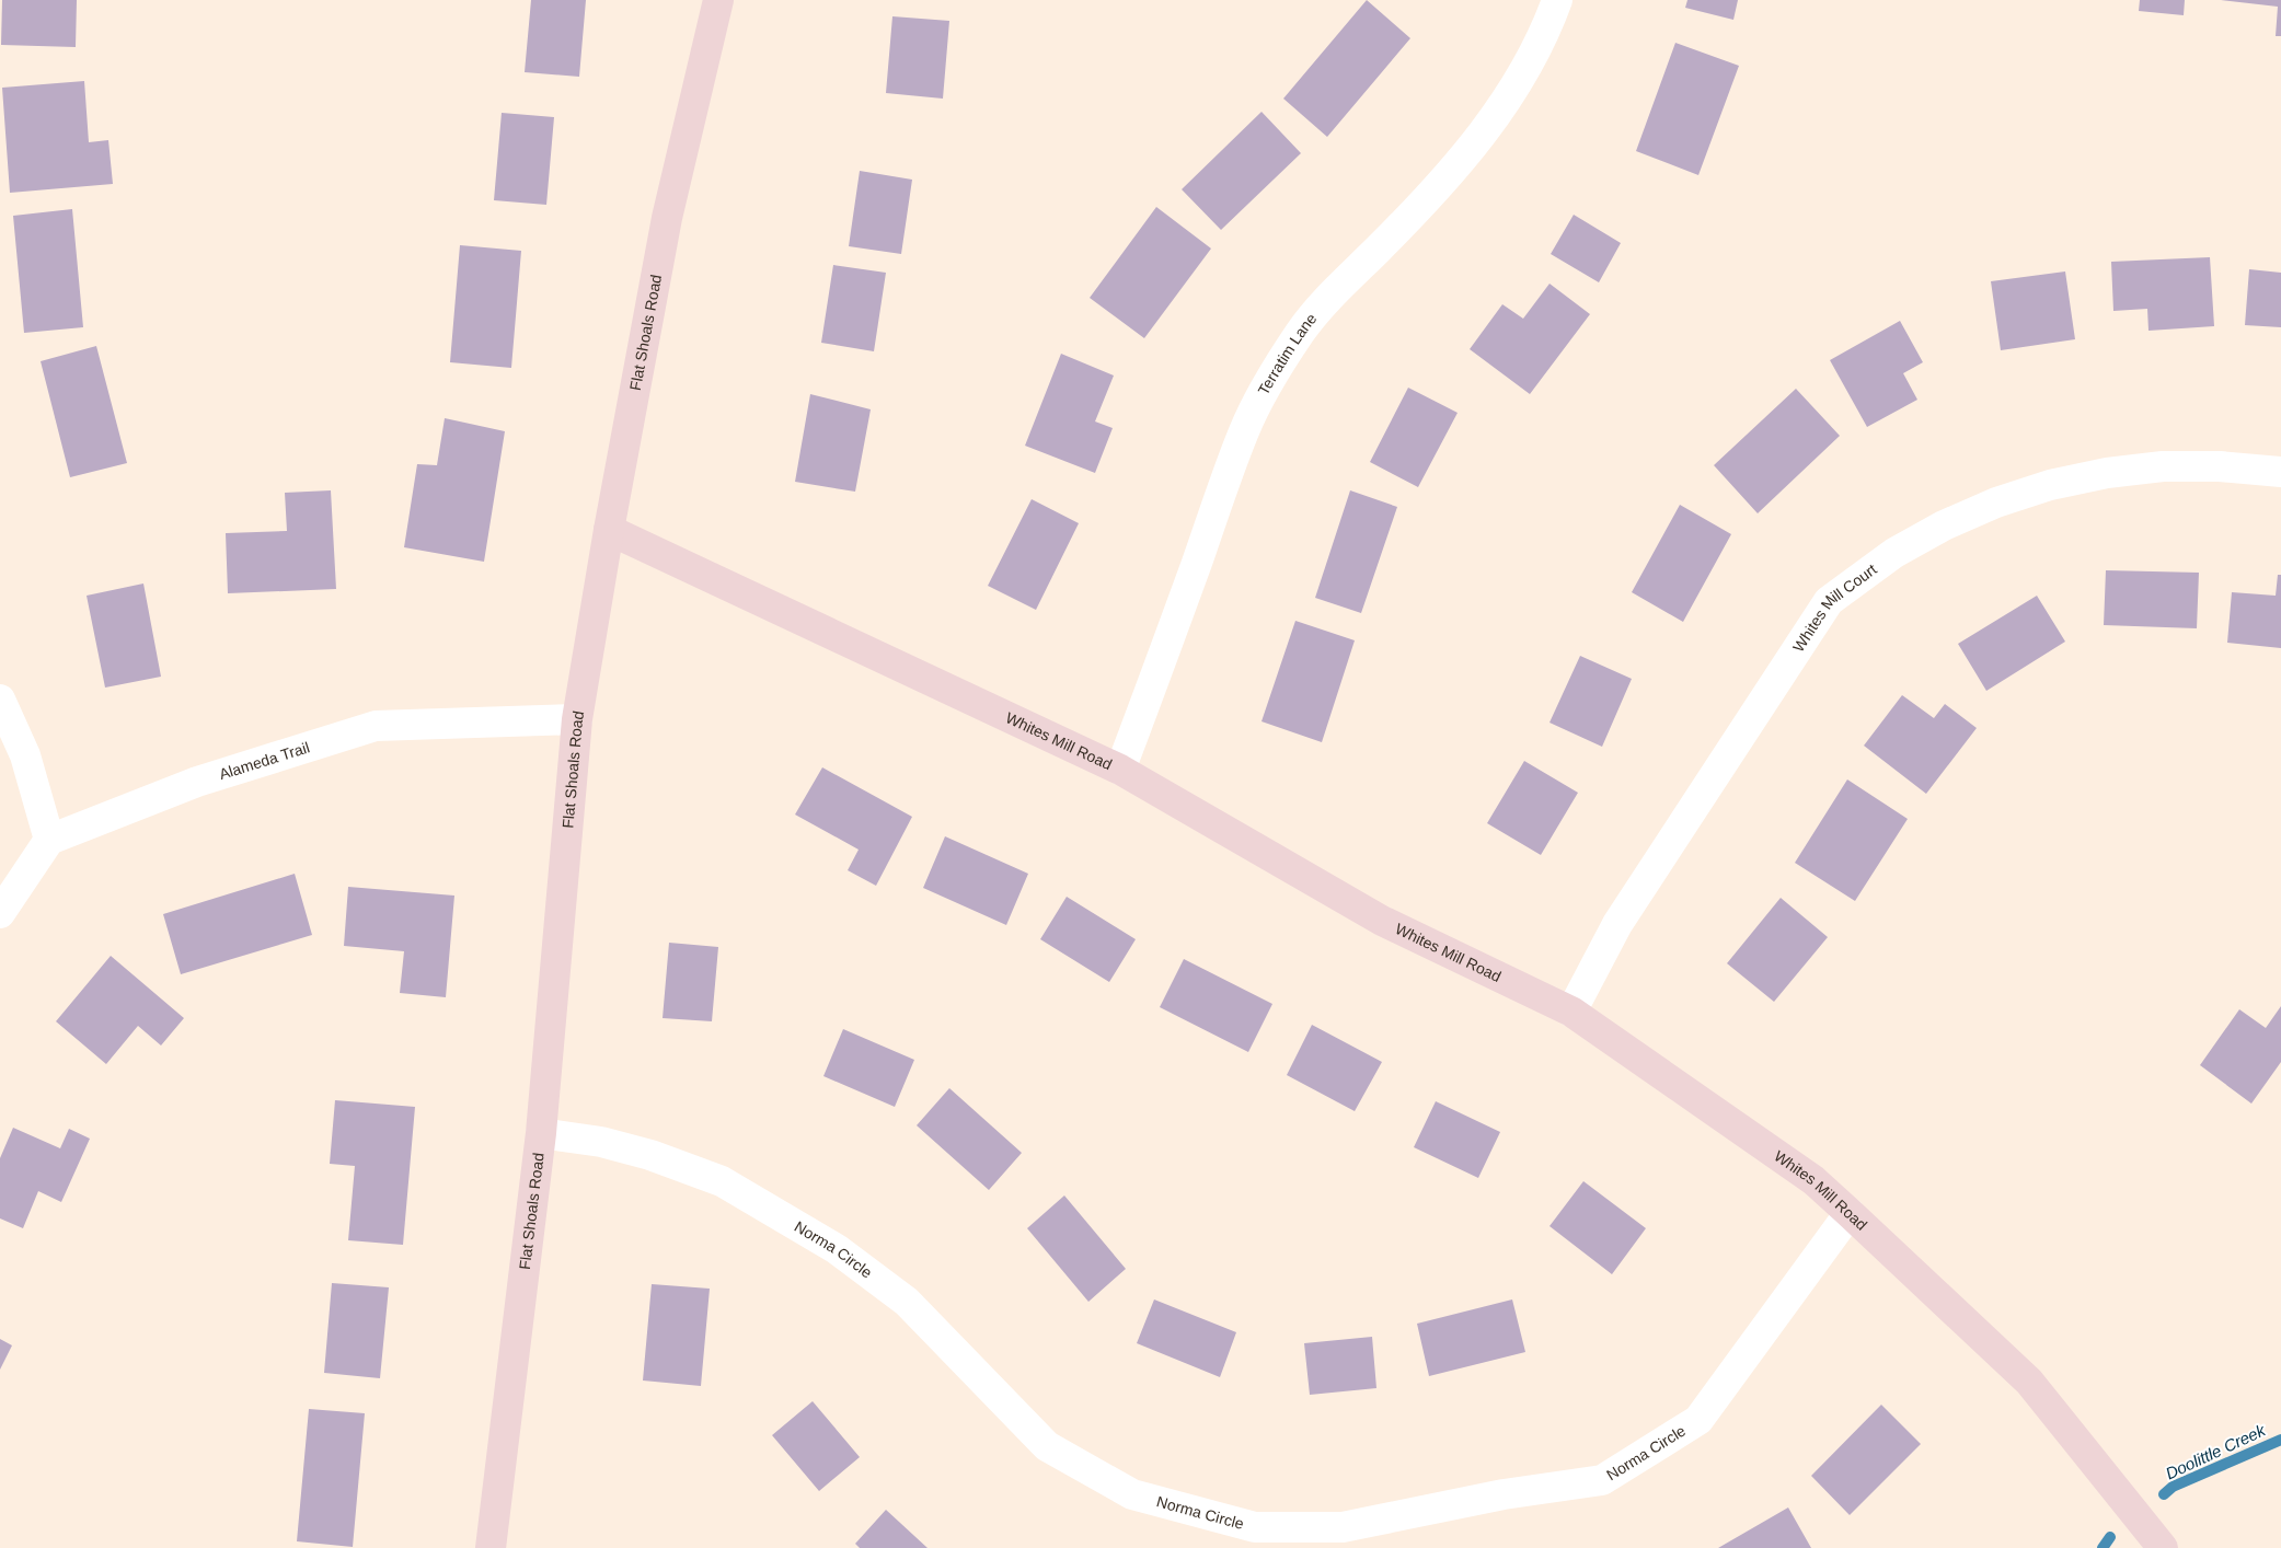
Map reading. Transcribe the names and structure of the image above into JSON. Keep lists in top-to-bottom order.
{
  "streets": {
    "street": [
      "Flat Shoals Road",
      "Terratim Lane",
      "Whites Mill Court",
      "Whites Mill Road",
      "Alameda Trail",
      "Norma Circle"
    ]
  },
  "crossings": [
    ["Flat Shoals Road", "Whites Mill Road"],
    ["Flat Shoals Road", "Alameda Trail"],
    ["Flat Shoals Road", "Norma Circle"],
    ["Terratim Lane", "Whites Mill Road"],
    ["Whites Mill Court", "Whites Mill Road"],
    ["Whites Mill Road", "Norma Circle"]
  ],
  "water": ["Doolittle Creek"]
}
